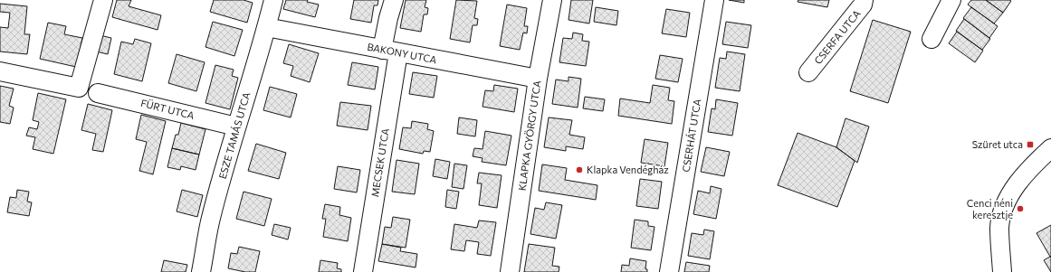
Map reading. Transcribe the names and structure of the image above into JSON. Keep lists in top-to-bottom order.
{
  "streets": {
    "street": [
      "CSERFA UTCA",
      "BAKONY UTCA",
      "FÜRT UTCA",
      "ESZE TAMÁS UTCA",
      "KLAPKA GYÖRGY UTCA",
      "CSERHÁT UTCA",
      "MECSEK UTCA"
    ]
  },
  "crossings": [
    ["BAKONY UTCA", "ESZE TAMÁS UTCA"],
    ["BAKONY UTCA", "KLAPKA GYÖRGY UTCA"],
    ["BAKONY UTCA", "MECSEK UTCA"],
    ["FÜRT UTCA", "ESZE TAMÁS UTCA"]
  ],
  "places": {
    "transit": ["Szüret utca"],
    "other": ["Klapka Vendégház", "Cenci néni keresztje"]
  }
}
